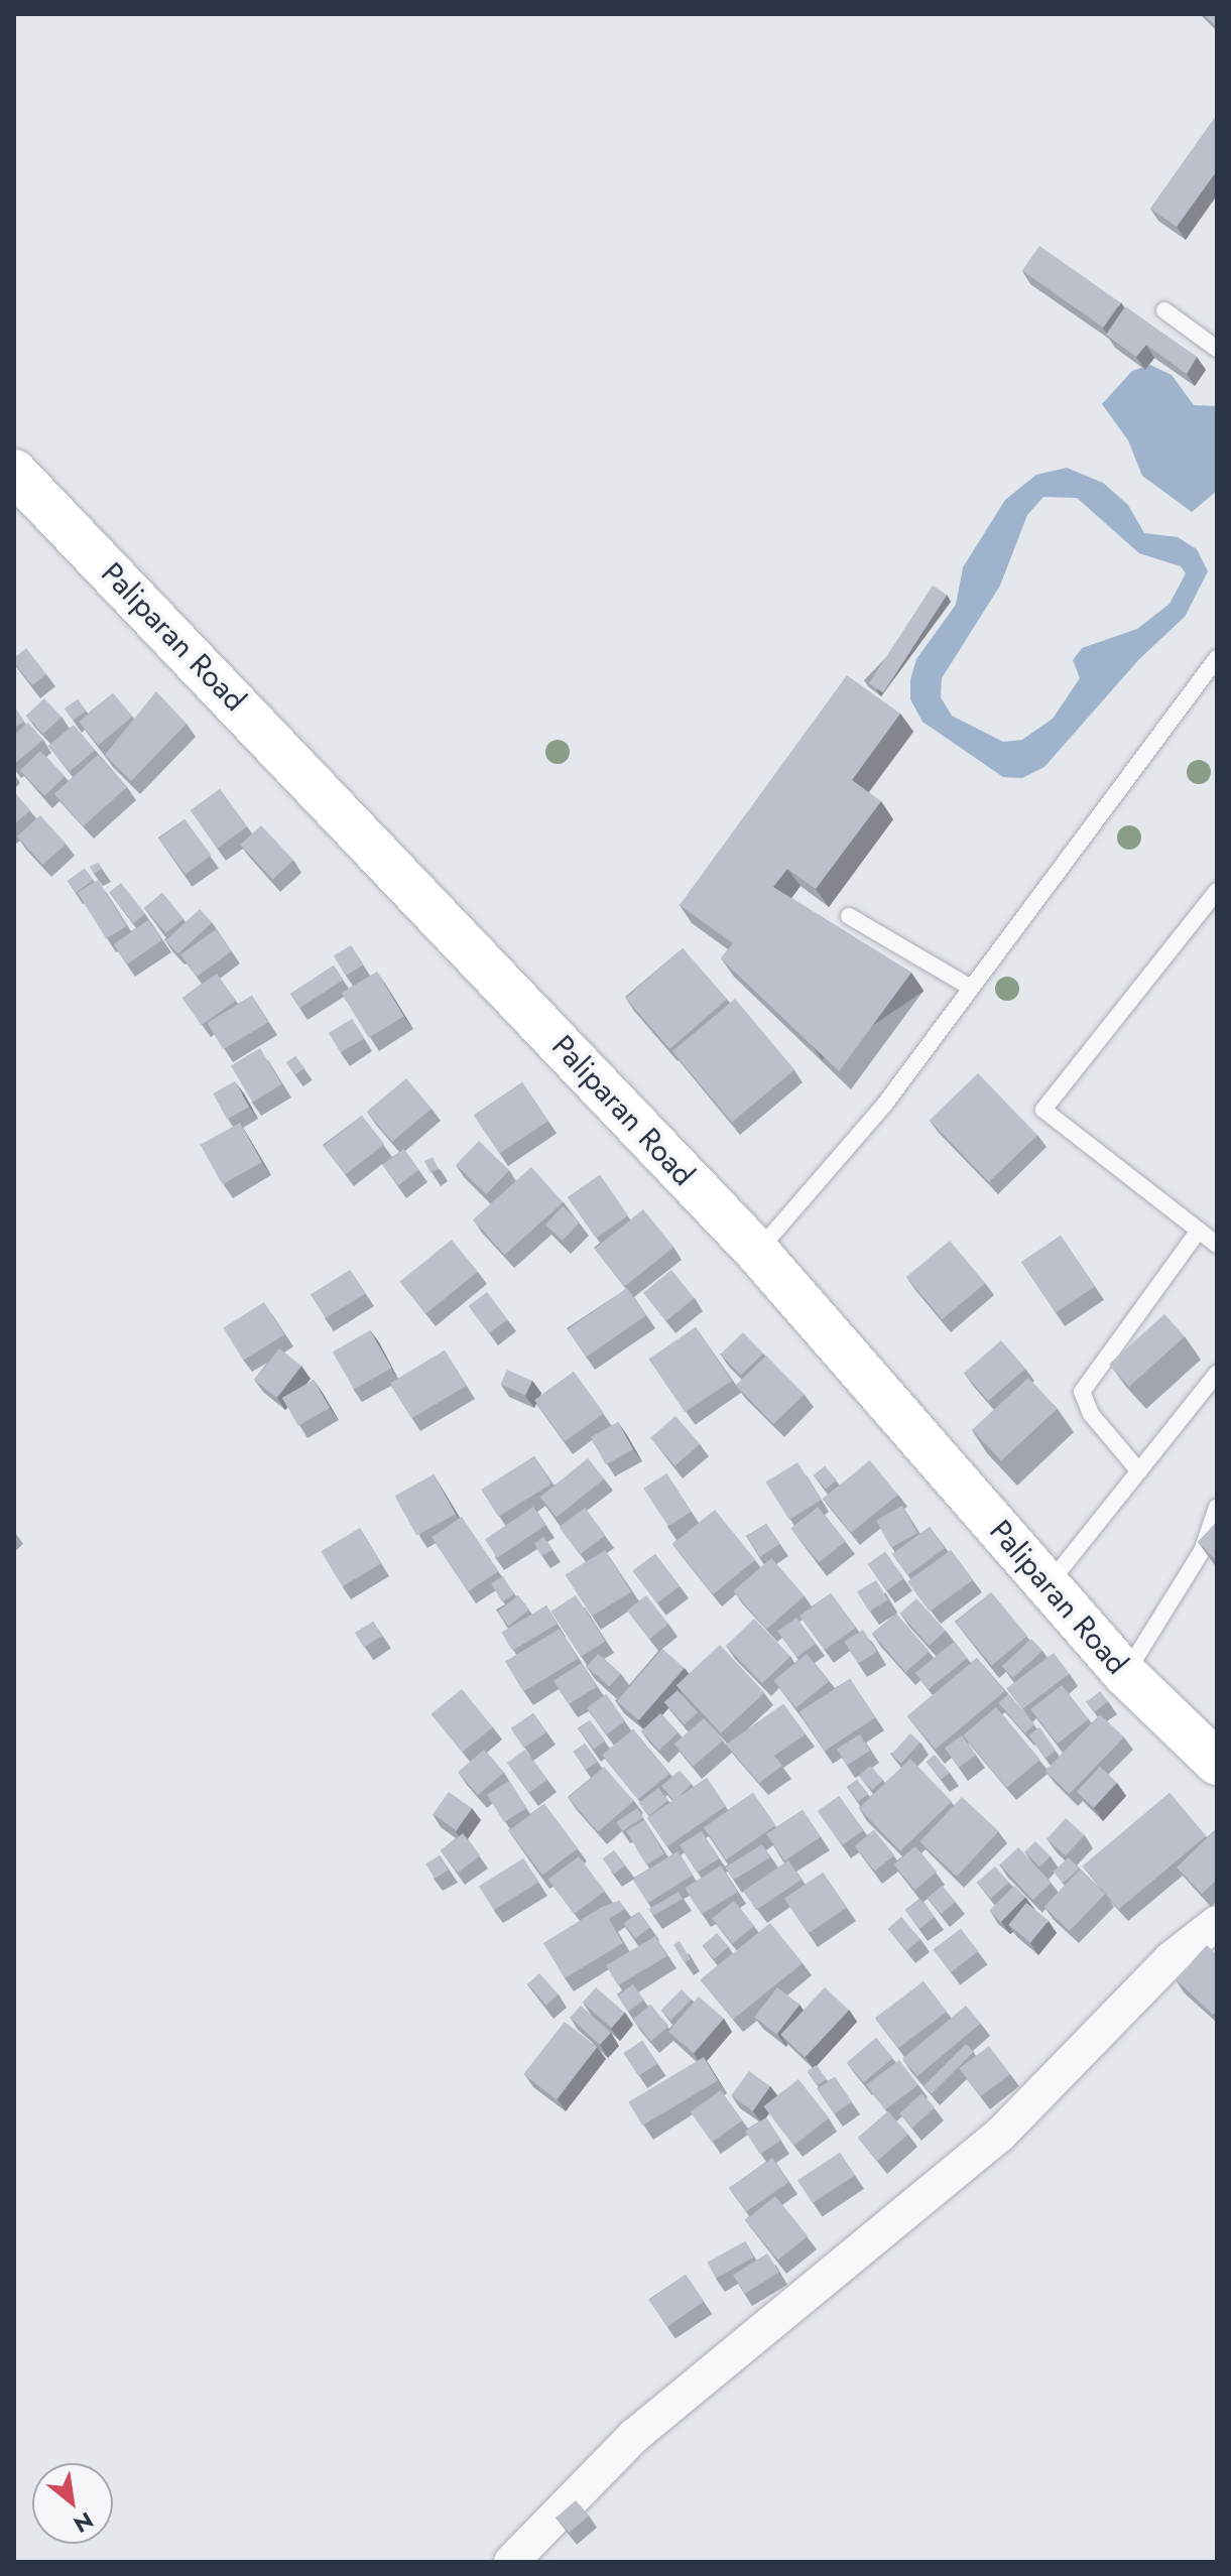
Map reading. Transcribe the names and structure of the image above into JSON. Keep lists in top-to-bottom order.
{
  "streets": {
    "main road": ["Paliparan Road"]
  },
  "north": "bottom right"
}
